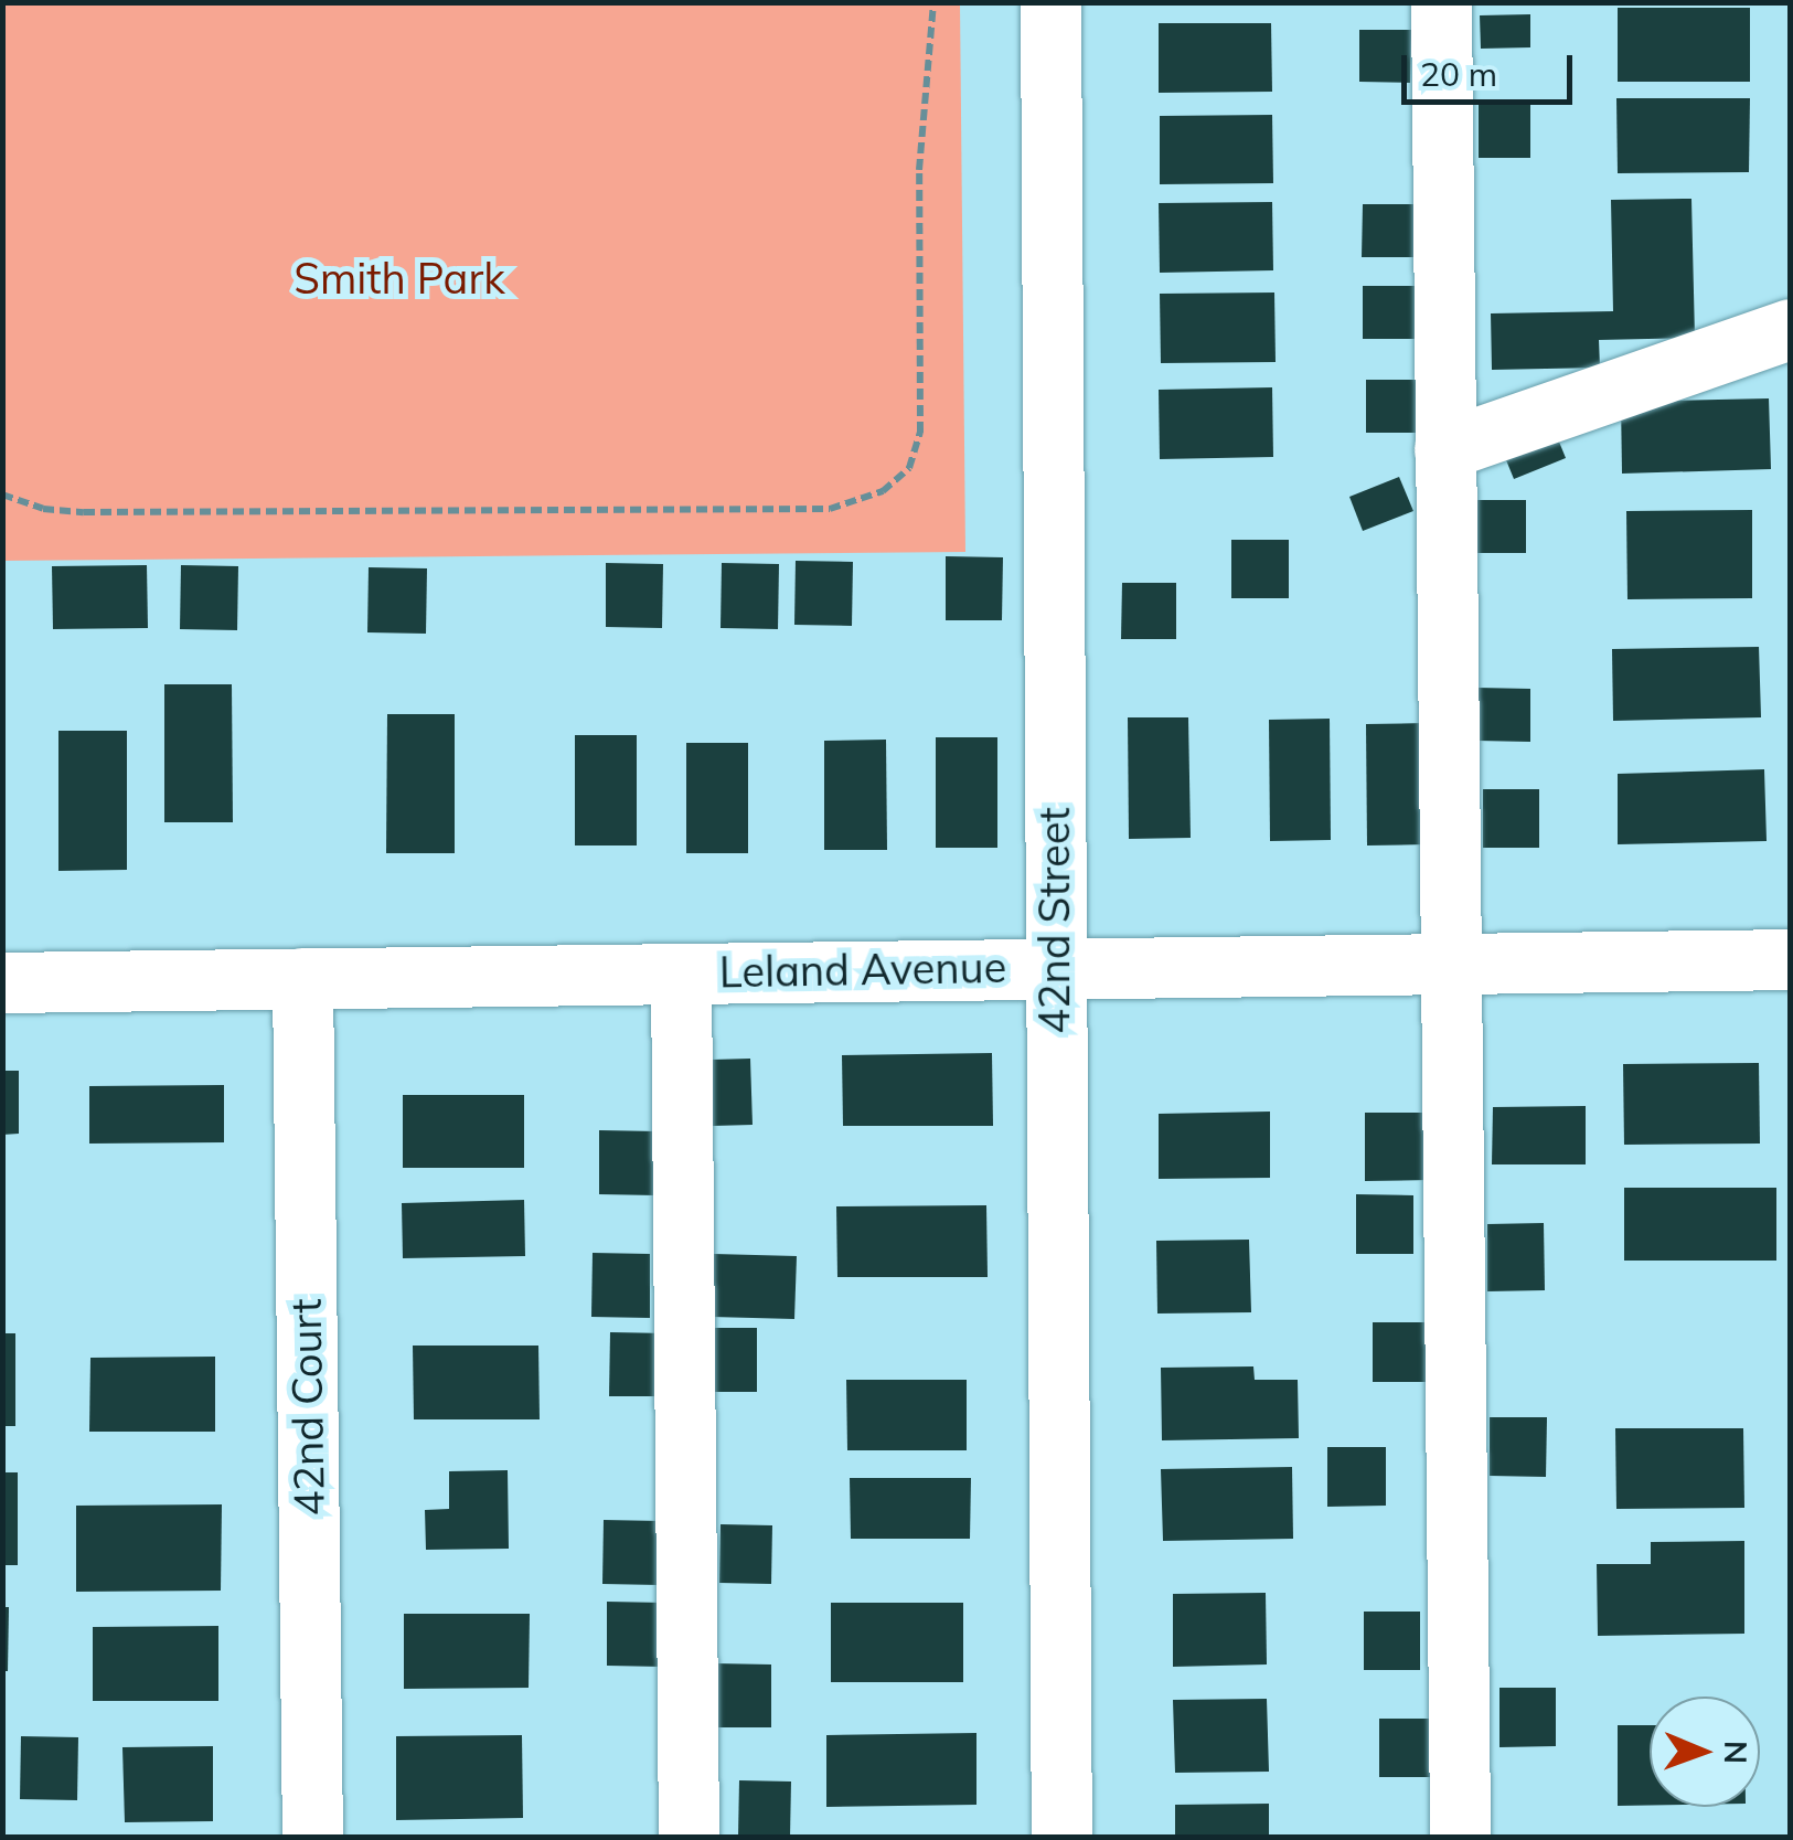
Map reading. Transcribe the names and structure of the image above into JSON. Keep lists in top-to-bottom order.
{
  "streets": {
    "street": ["42nd Street", "Leland Avenue", "42nd Court"]
  },
  "crossings": [
    ["42nd Street", "Leland Avenue"],
    ["Leland Avenue", "42nd Court"]
  ],
  "parks": ["Smith Park"],
  "scale_bar": "20 m",
  "north": "right"
}
